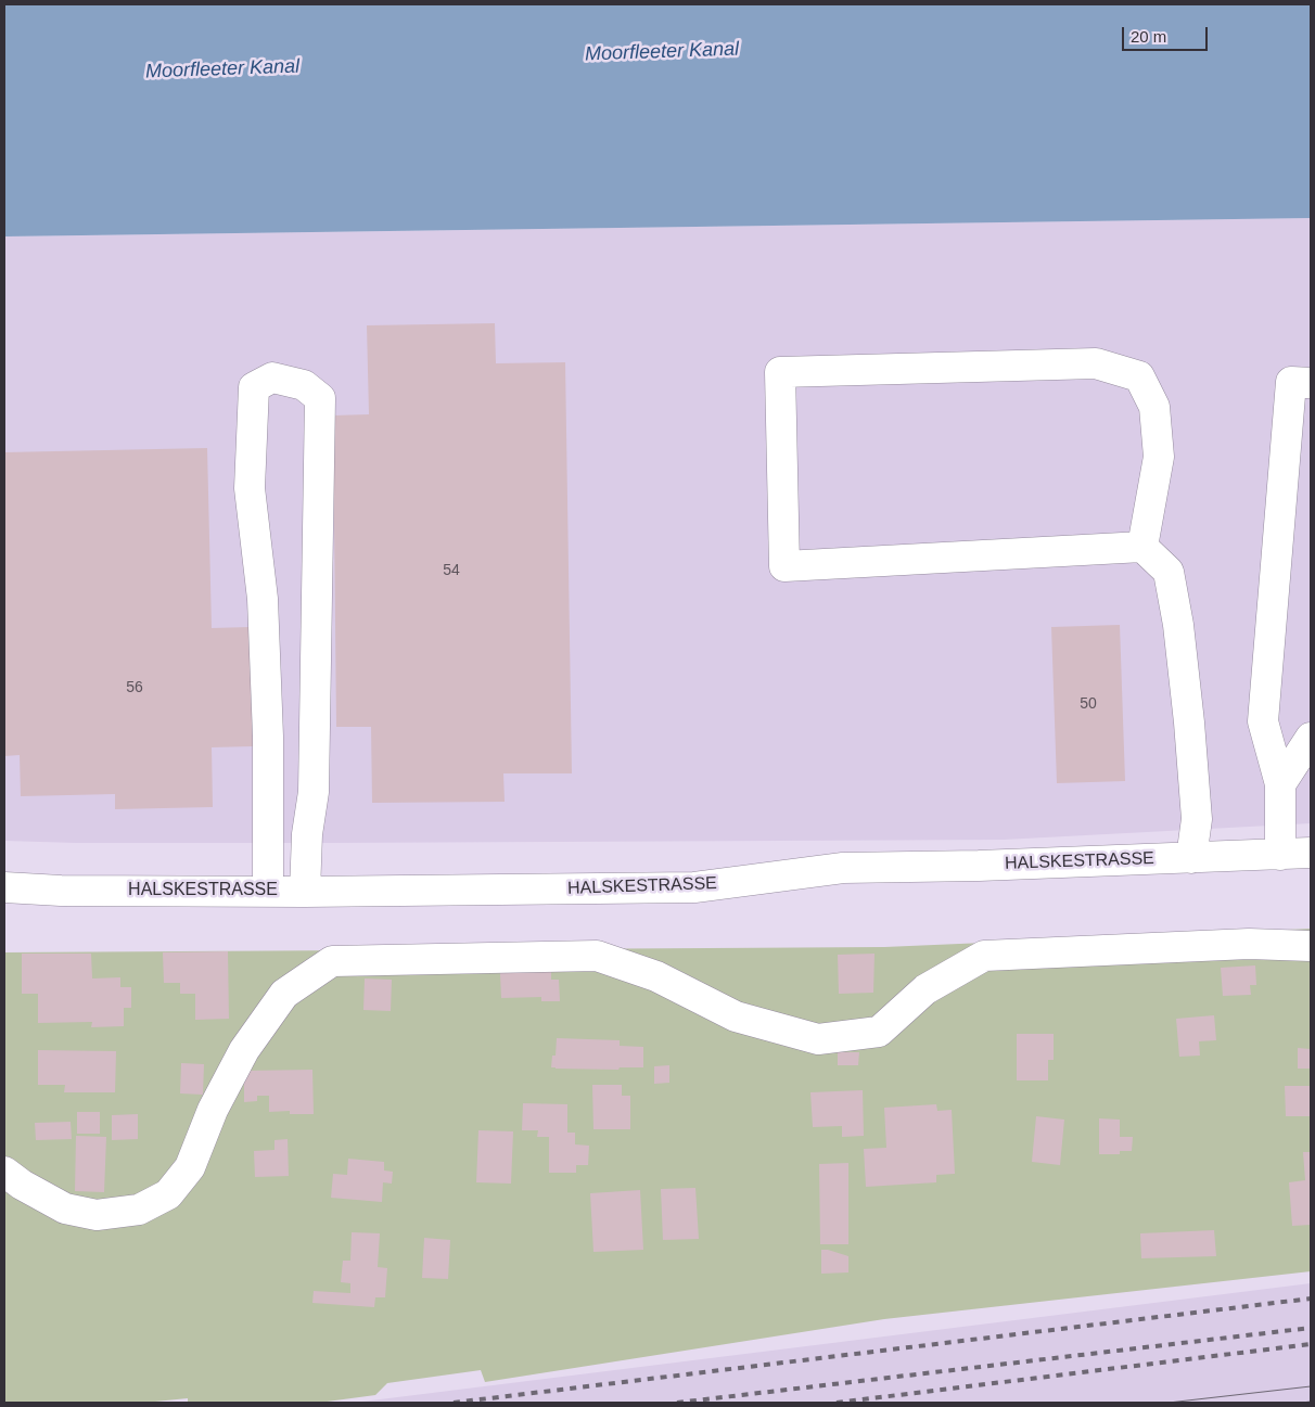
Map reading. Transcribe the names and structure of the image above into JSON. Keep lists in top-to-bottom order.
{
  "streets": {
    "street": ["HALSKESTRASSE"]
  },
  "water": ["Moorfleeter Kanal"],
  "house_numbers": ["54", "56", "50"],
  "scale_bar": "20 m"
}
